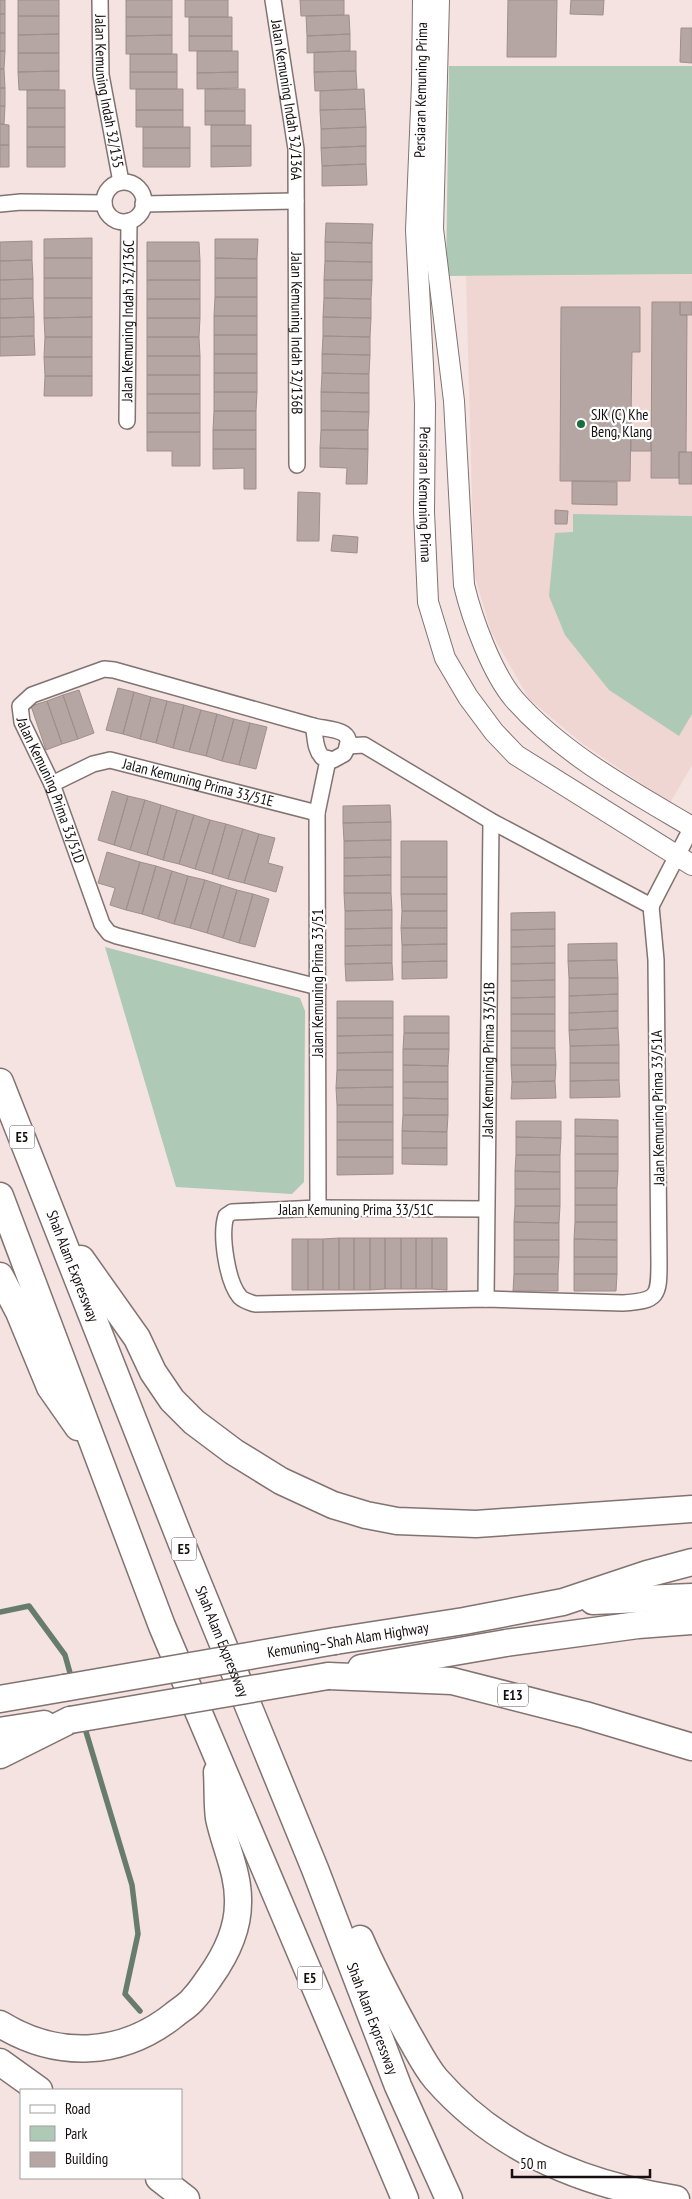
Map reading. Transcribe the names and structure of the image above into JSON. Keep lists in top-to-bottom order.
{
  "streets": {
    "highway": [
      "E5",
      "Shah Alam Expressway",
      "Kemuning–Shah Alam Highway",
      "E13"
    ],
    "street": [
      "Persiaran Kemuning Prima",
      "Jalan Kemuning Indah 32/135",
      "Jalan Kemuning Indah 32/136A",
      "Jalan Kemuning Indah 32/136C",
      "Jalan Kemuning Indah 32/136B",
      "Jalan Kemuning Prima 33/51E",
      "Jalan Kemuning Prima 33/51D",
      "Jalan Kemuning Prima 33/51",
      "Jalan Kemuning Prima 33/51B",
      "Jalan Kemuning Prima 33/51A",
      "Jalan Kemuning Prima 33/51C"
    ]
  },
  "crossings": [
    ["Jalan Kemuning Indah 32/135", "Jalan Kemuning Indah 32/136C"],
    ["Jalan Kemuning Indah 32/136A", "Jalan Kemuning Indah 32/136B"],
    ["Jalan Kemuning Prima 33/51E", "Jalan Kemuning Prima 33/51D"],
    ["Jalan Kemuning Prima 33/51E", "Jalan Kemuning Prima 33/51"],
    ["Jalan Kemuning Prima 33/51D", "Jalan Kemuning Prima 33/51"],
    ["Jalan Kemuning Prima 33/51", "Jalan Kemuning Prima 33/51C"],
    ["Jalan Kemuning Prima 33/51B", "Jalan Kemuning Prima 33/51A"],
    ["Jalan Kemuning Prima 33/51B", "Jalan Kemuning Prima 33/51C"],
    ["Jalan Kemuning Prima 33/51A", "Jalan Kemuning Prima 33/51C"]
  ],
  "places": ["SJK (C) Khe Beng, Klang"],
  "legend": ["Road", "Park", "Building"],
  "scale_bar": "50 m"
}
